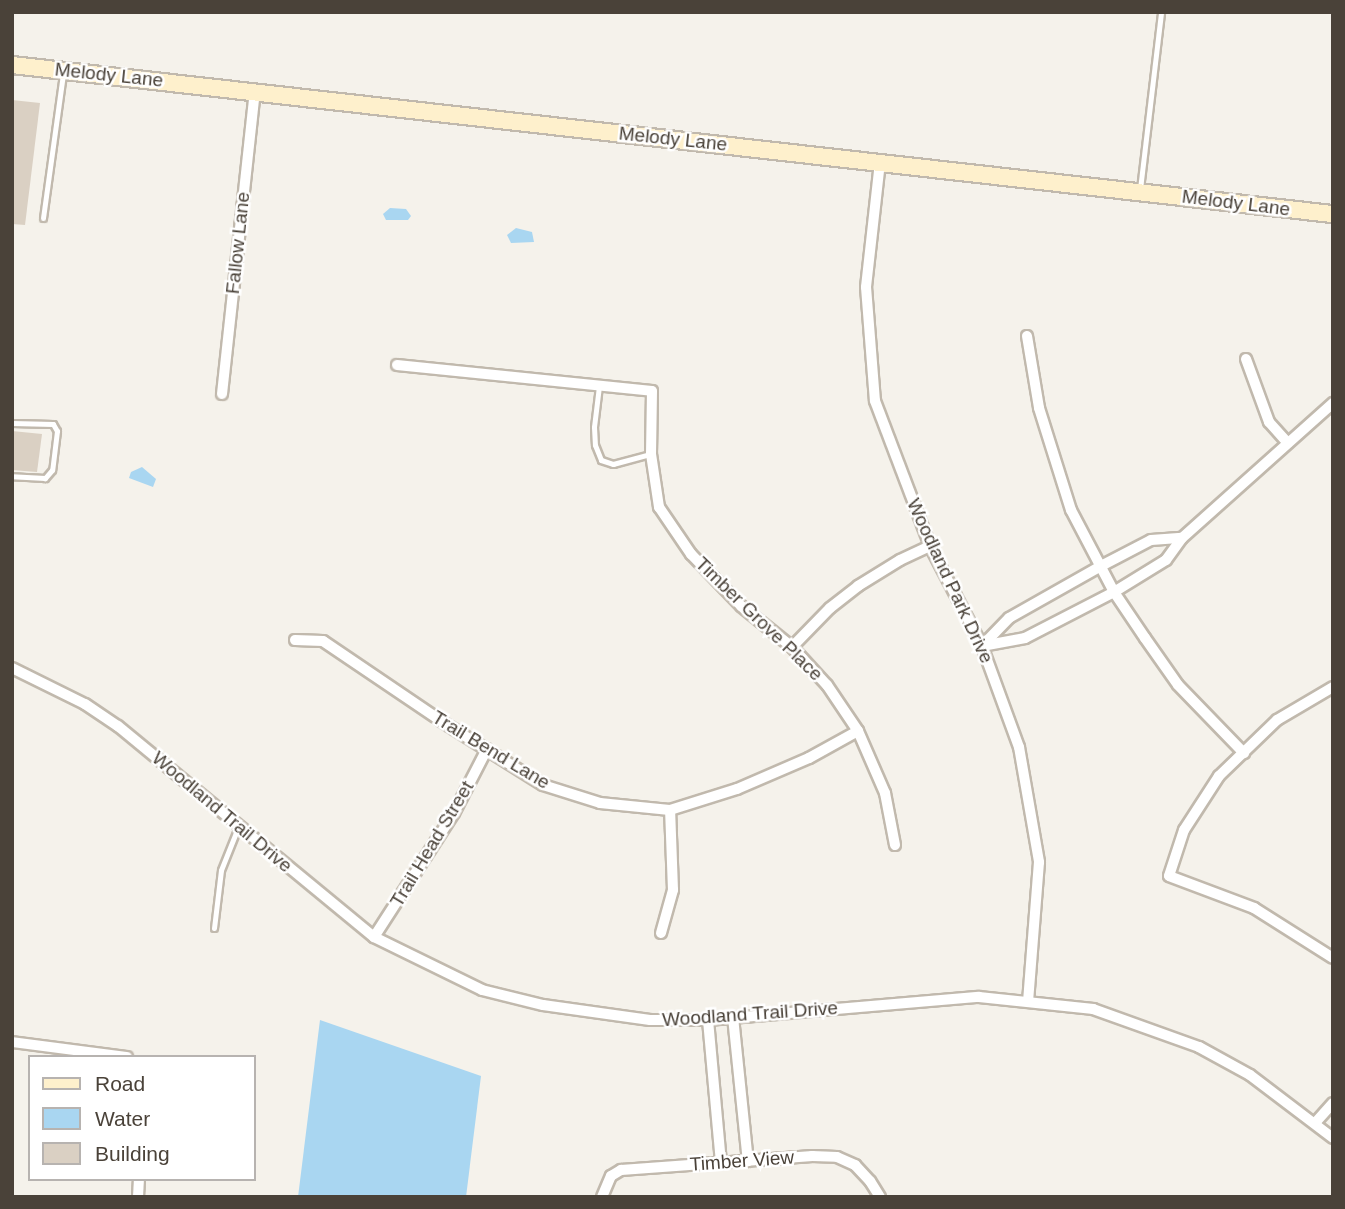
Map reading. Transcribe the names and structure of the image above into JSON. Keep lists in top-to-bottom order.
{
  "streets": {
    "street": [
      "Melody Lane",
      "Fallow Lane",
      "Woodland Park Drive",
      "Timber Grove Place",
      "Trail Bend Lane",
      "Woodland Trail Drive",
      "Trail Head Street",
      "Timber View"
    ]
  },
  "crossings": [
    ["Melody Lane", "Fallow Lane"],
    ["Melody Lane", "Woodland Park Drive"],
    ["Woodland Park Drive", "Woodland Trail Drive"],
    ["Timber Grove Place", "Trail Bend Lane"],
    ["Trail Bend Lane", "Trail Head Street"],
    ["Woodland Trail Drive", "Trail Head Street"]
  ],
  "legend": ["Road", "Water", "Building"]
}
